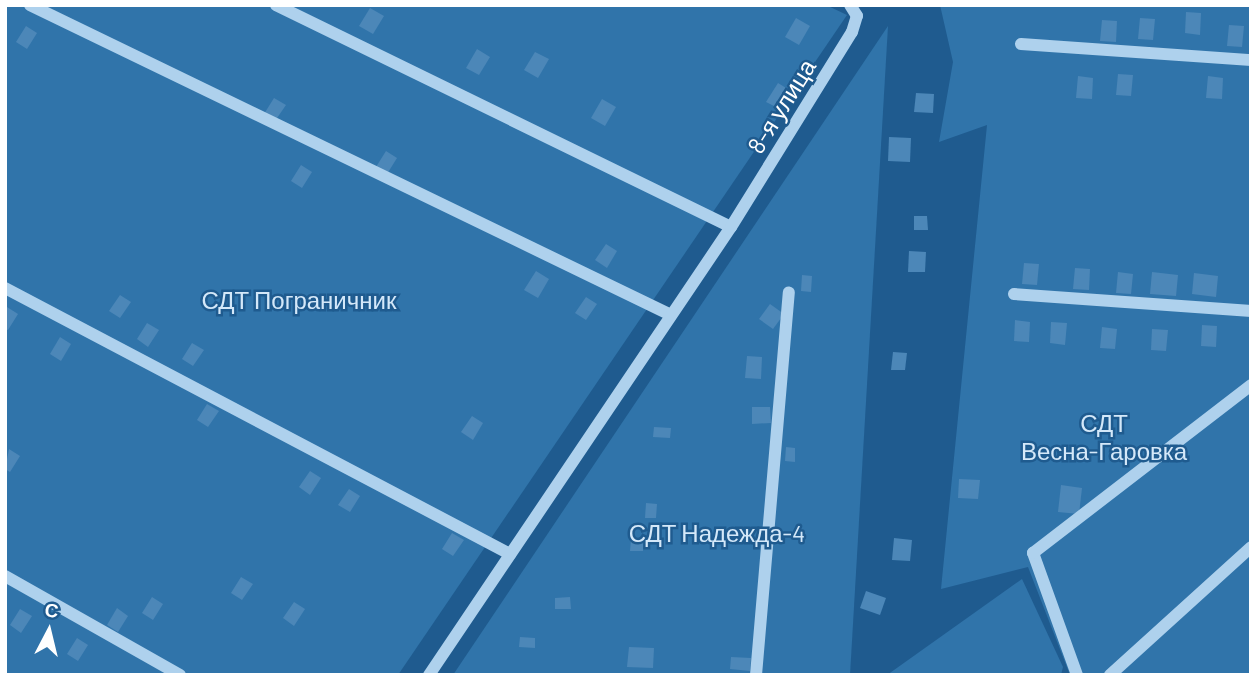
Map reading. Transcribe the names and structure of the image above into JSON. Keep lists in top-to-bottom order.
{
  "streets": {
    "street": ["8-я улица"]
  },
  "parks": ["СДТ Пограничник", "СДТ Весна-Гаровка", "СДТ Надежда-4"],
  "north": "top"
}
